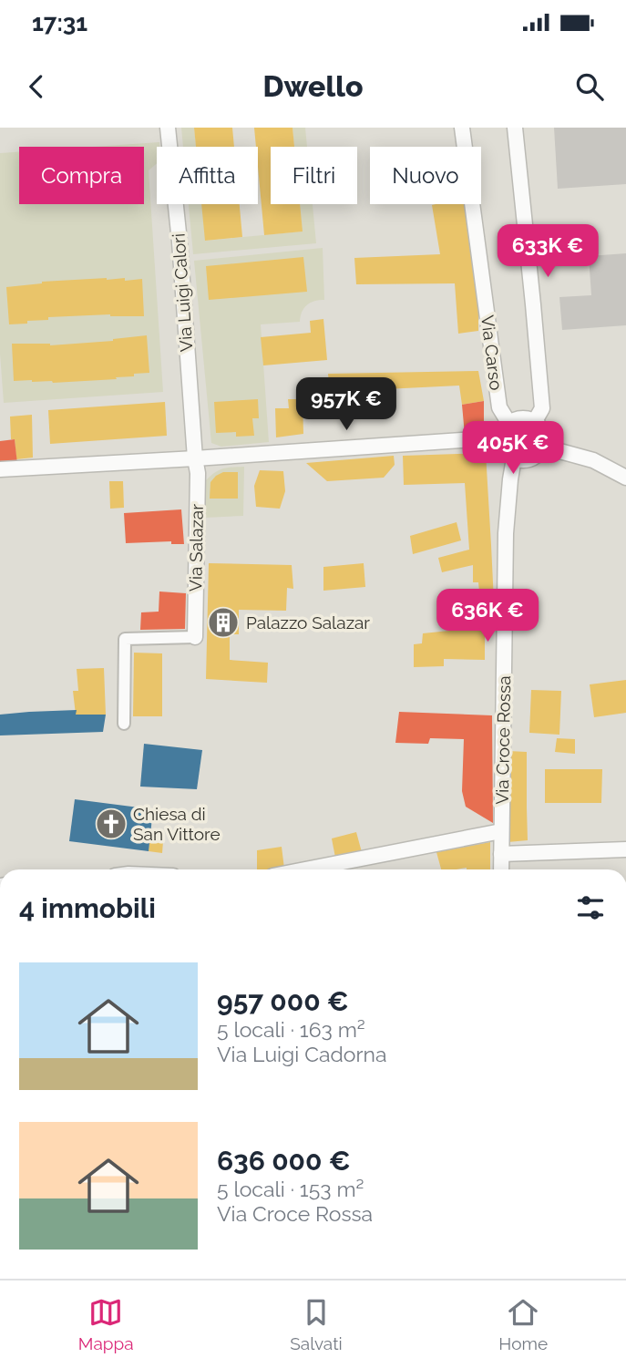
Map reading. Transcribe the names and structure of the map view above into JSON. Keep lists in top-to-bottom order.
{
  "streets": {
    "street": [
      "Via Luigi Calori",
      "Via Carso",
      "Via Salazar",
      "Via Croce Rossa"
    ]
  },
  "crossings": [
    ["Via Luigi Calori", "Via Salazar"],
    ["Via Carso", "Via Croce Rossa"]
  ],
  "places": {
    "building": ["Palazzo Salazar"],
    "church": ["Chiesa di San Vittore"]
  },
  "page": {
    "status": "17:31",
    "header": "Dwello",
    "chip": [
      "Compra",
      "Affitta",
      "Filtri",
      "Nuovo"
    ],
    "price": [
      "633K €",
      "957K €",
      "405K €",
      "636K €"
    ],
    "heading": "4 immobili",
    "list": [
      {
        "name": "957 000 €",
        "note": "5 locali · 163 m² · Via Luigi Cadorna"
      },
      {
        "name": "636 000 €",
        "note": "5 locali · 153 m² · Via Croce Rossa"
      }
    ],
    "tabs": ["Mappa", "Salvati", "Home"]
  }
}
